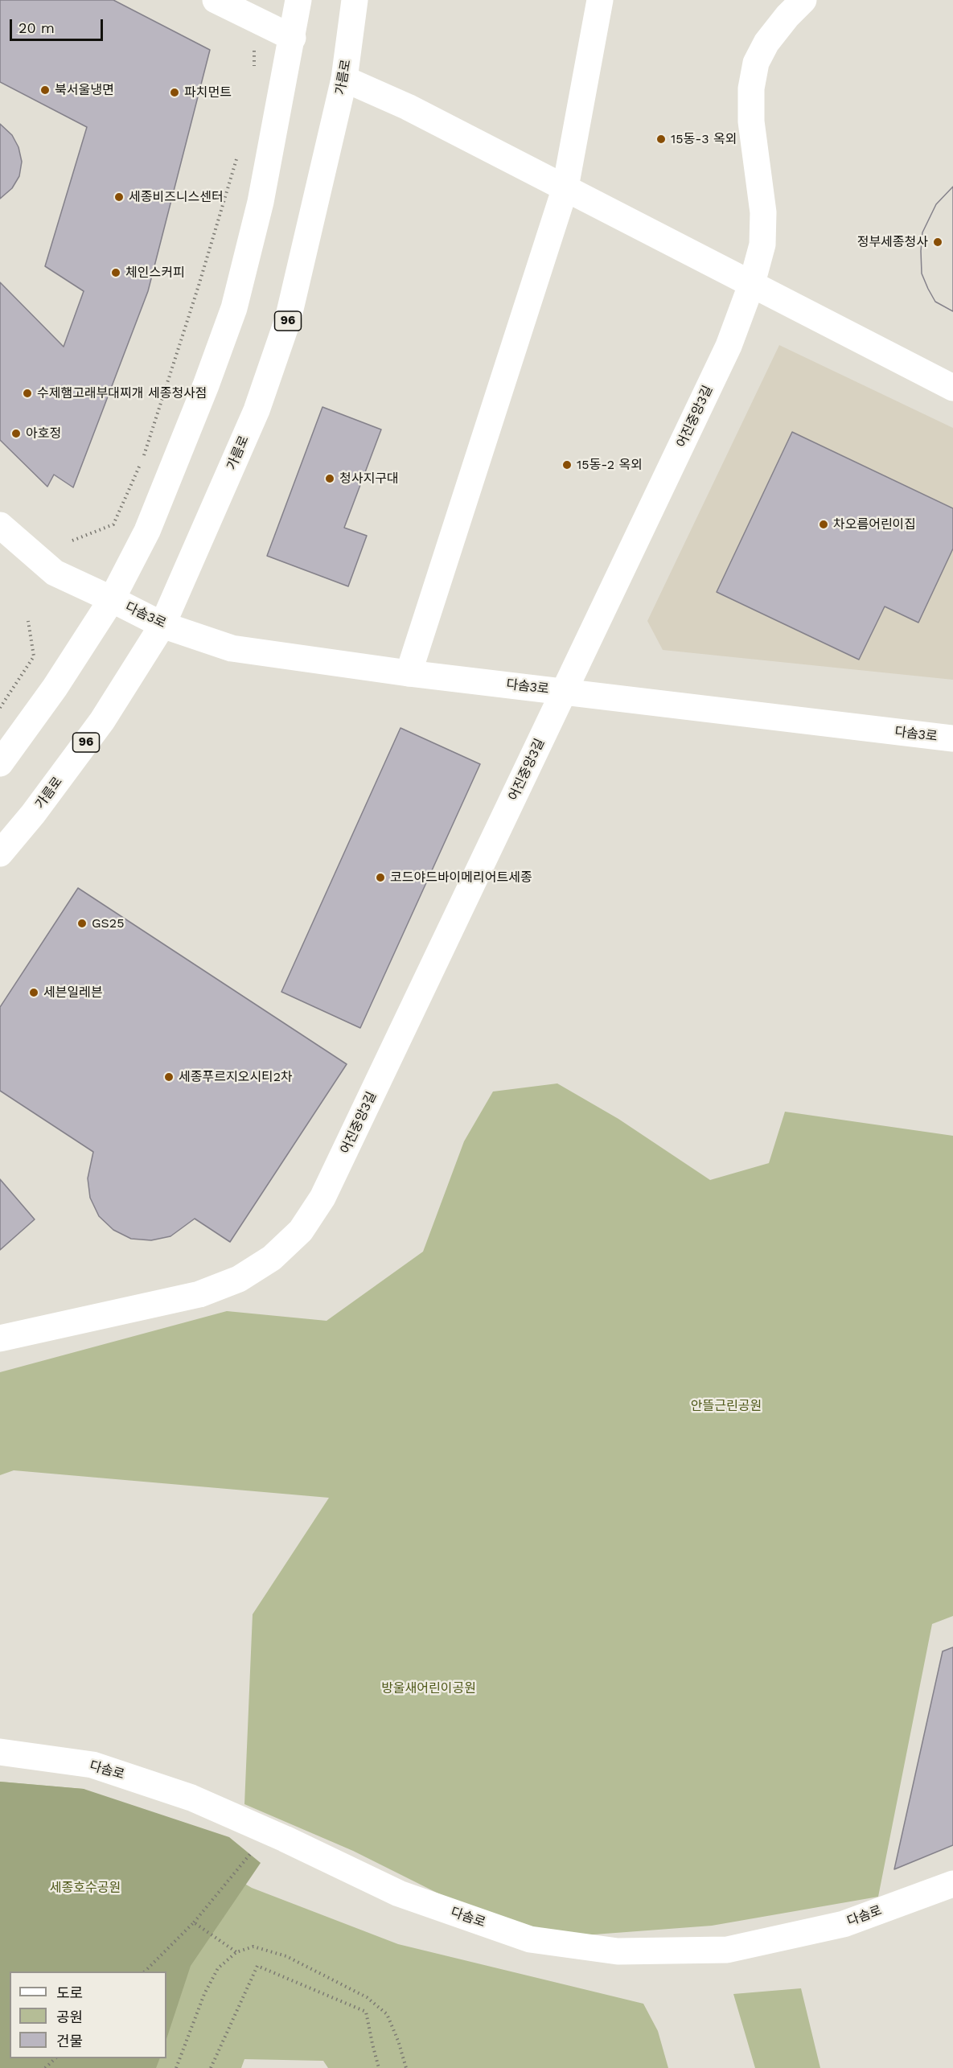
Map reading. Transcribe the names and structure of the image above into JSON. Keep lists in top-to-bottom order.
{
  "streets": {
    "street": [
      "가름로",
      "96",
      "어진중앙3길",
      "다솜3로",
      "다솜로"
    ]
  },
  "crossings": [
    ["가름로", "다솜3로"],
    ["어진중앙3길", "다솜3로"]
  ],
  "parks": ["안뜰근린공원", "방울새어린이공원", "세종호수공원"],
  "places": [
    "북서울냉면",
    "파치먼트",
    "15동-3 옥외",
    "세종비즈니스센터",
    "정부세종청사",
    "체인스커피",
    "수제햄고래부대찌개 세종청사점",
    "아호정",
    "15동-2 옥외",
    "청사지구대",
    "차오름어린이집",
    "코드야드바이메리어트세종",
    "GS25",
    "세븐일레븐",
    "세종푸르지오시티2차"
  ],
  "legend": ["도로", "공원", "건물"],
  "scale_bar": "20 m"
}
